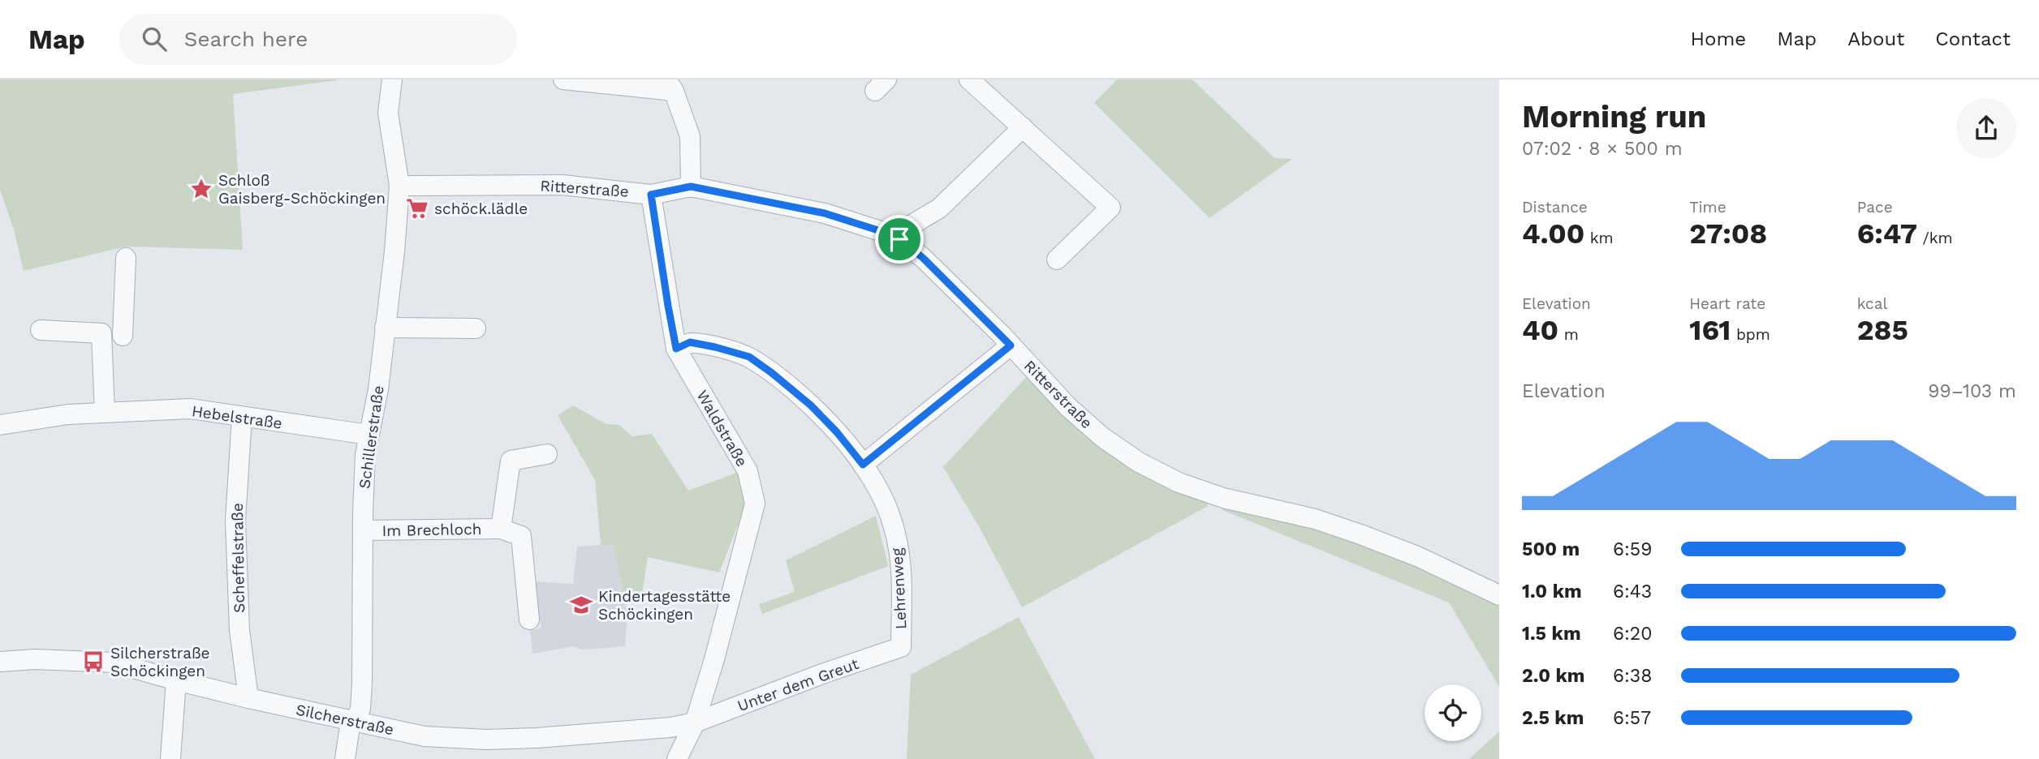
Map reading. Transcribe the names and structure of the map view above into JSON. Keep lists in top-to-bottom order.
{
  "streets": {
    "street": [
      "Ritterstraße",
      "Hebelstraße",
      "Waldstraße",
      "Schillerstraße",
      "Im Brechloch",
      "Scheffelstraße",
      "Lehrenweg",
      "Unter dem Greut",
      "Silcherstraße"
    ]
  },
  "crossings": [
    ["Ritterstraße", "Waldstraße"],
    ["Ritterstraße", "Schillerstraße"],
    ["Hebelstraße", "Schillerstraße"],
    ["Hebelstraße", "Scheffelstraße"],
    ["Waldstraße", "Lehrenweg"],
    ["Waldstraße", "Unter dem Greut"],
    ["Waldstraße", "Silcherstraße"],
    ["Schillerstraße", "Im Brechloch"],
    ["Schillerstraße", "Silcherstraße"],
    ["Scheffelstraße", "Silcherstraße"],
    ["Lehrenweg", "Unter dem Greut"],
    ["Unter dem Greut", "Silcherstraße"]
  ],
  "places": {
    "place": ["Schloß Gaisberg-Schöckingen"],
    "supermarket": ["schöck.lädle"],
    "school or university": ["Kindertagesstätte Schöckingen"],
    "bus stop": ["Silcherstraße Schöckingen"]
  },
  "page": {
    "header": "Map",
    "search": "Search here",
    "nav": [
      "Home",
      "Map",
      "About",
      "Contact"
    ],
    "heading": ["Morning run", "07:02 · 8 × 500 m"],
    "stats": [
      ["Distance", "4.00 km"],
      ["Time", "27:08"],
      ["Pace", "6:47 /km"],
      ["Elevation", "40 m"],
      ["Heart rate", "161 bpm"],
      ["kcal", "285"]
    ],
    "chart": ["Elevation", "99–103 m"],
    "list": [
      {
        "name": "500 m",
        "note": "6:59"
      },
      {
        "name": "1.0 km",
        "note": "6:43"
      },
      {
        "name": "1.5 km",
        "note": "6:20"
      },
      {
        "name": "2.0 km",
        "note": "6:38"
      },
      {
        "name": "2.5 km",
        "note": "6:57"
      }
    ]
  }
}
